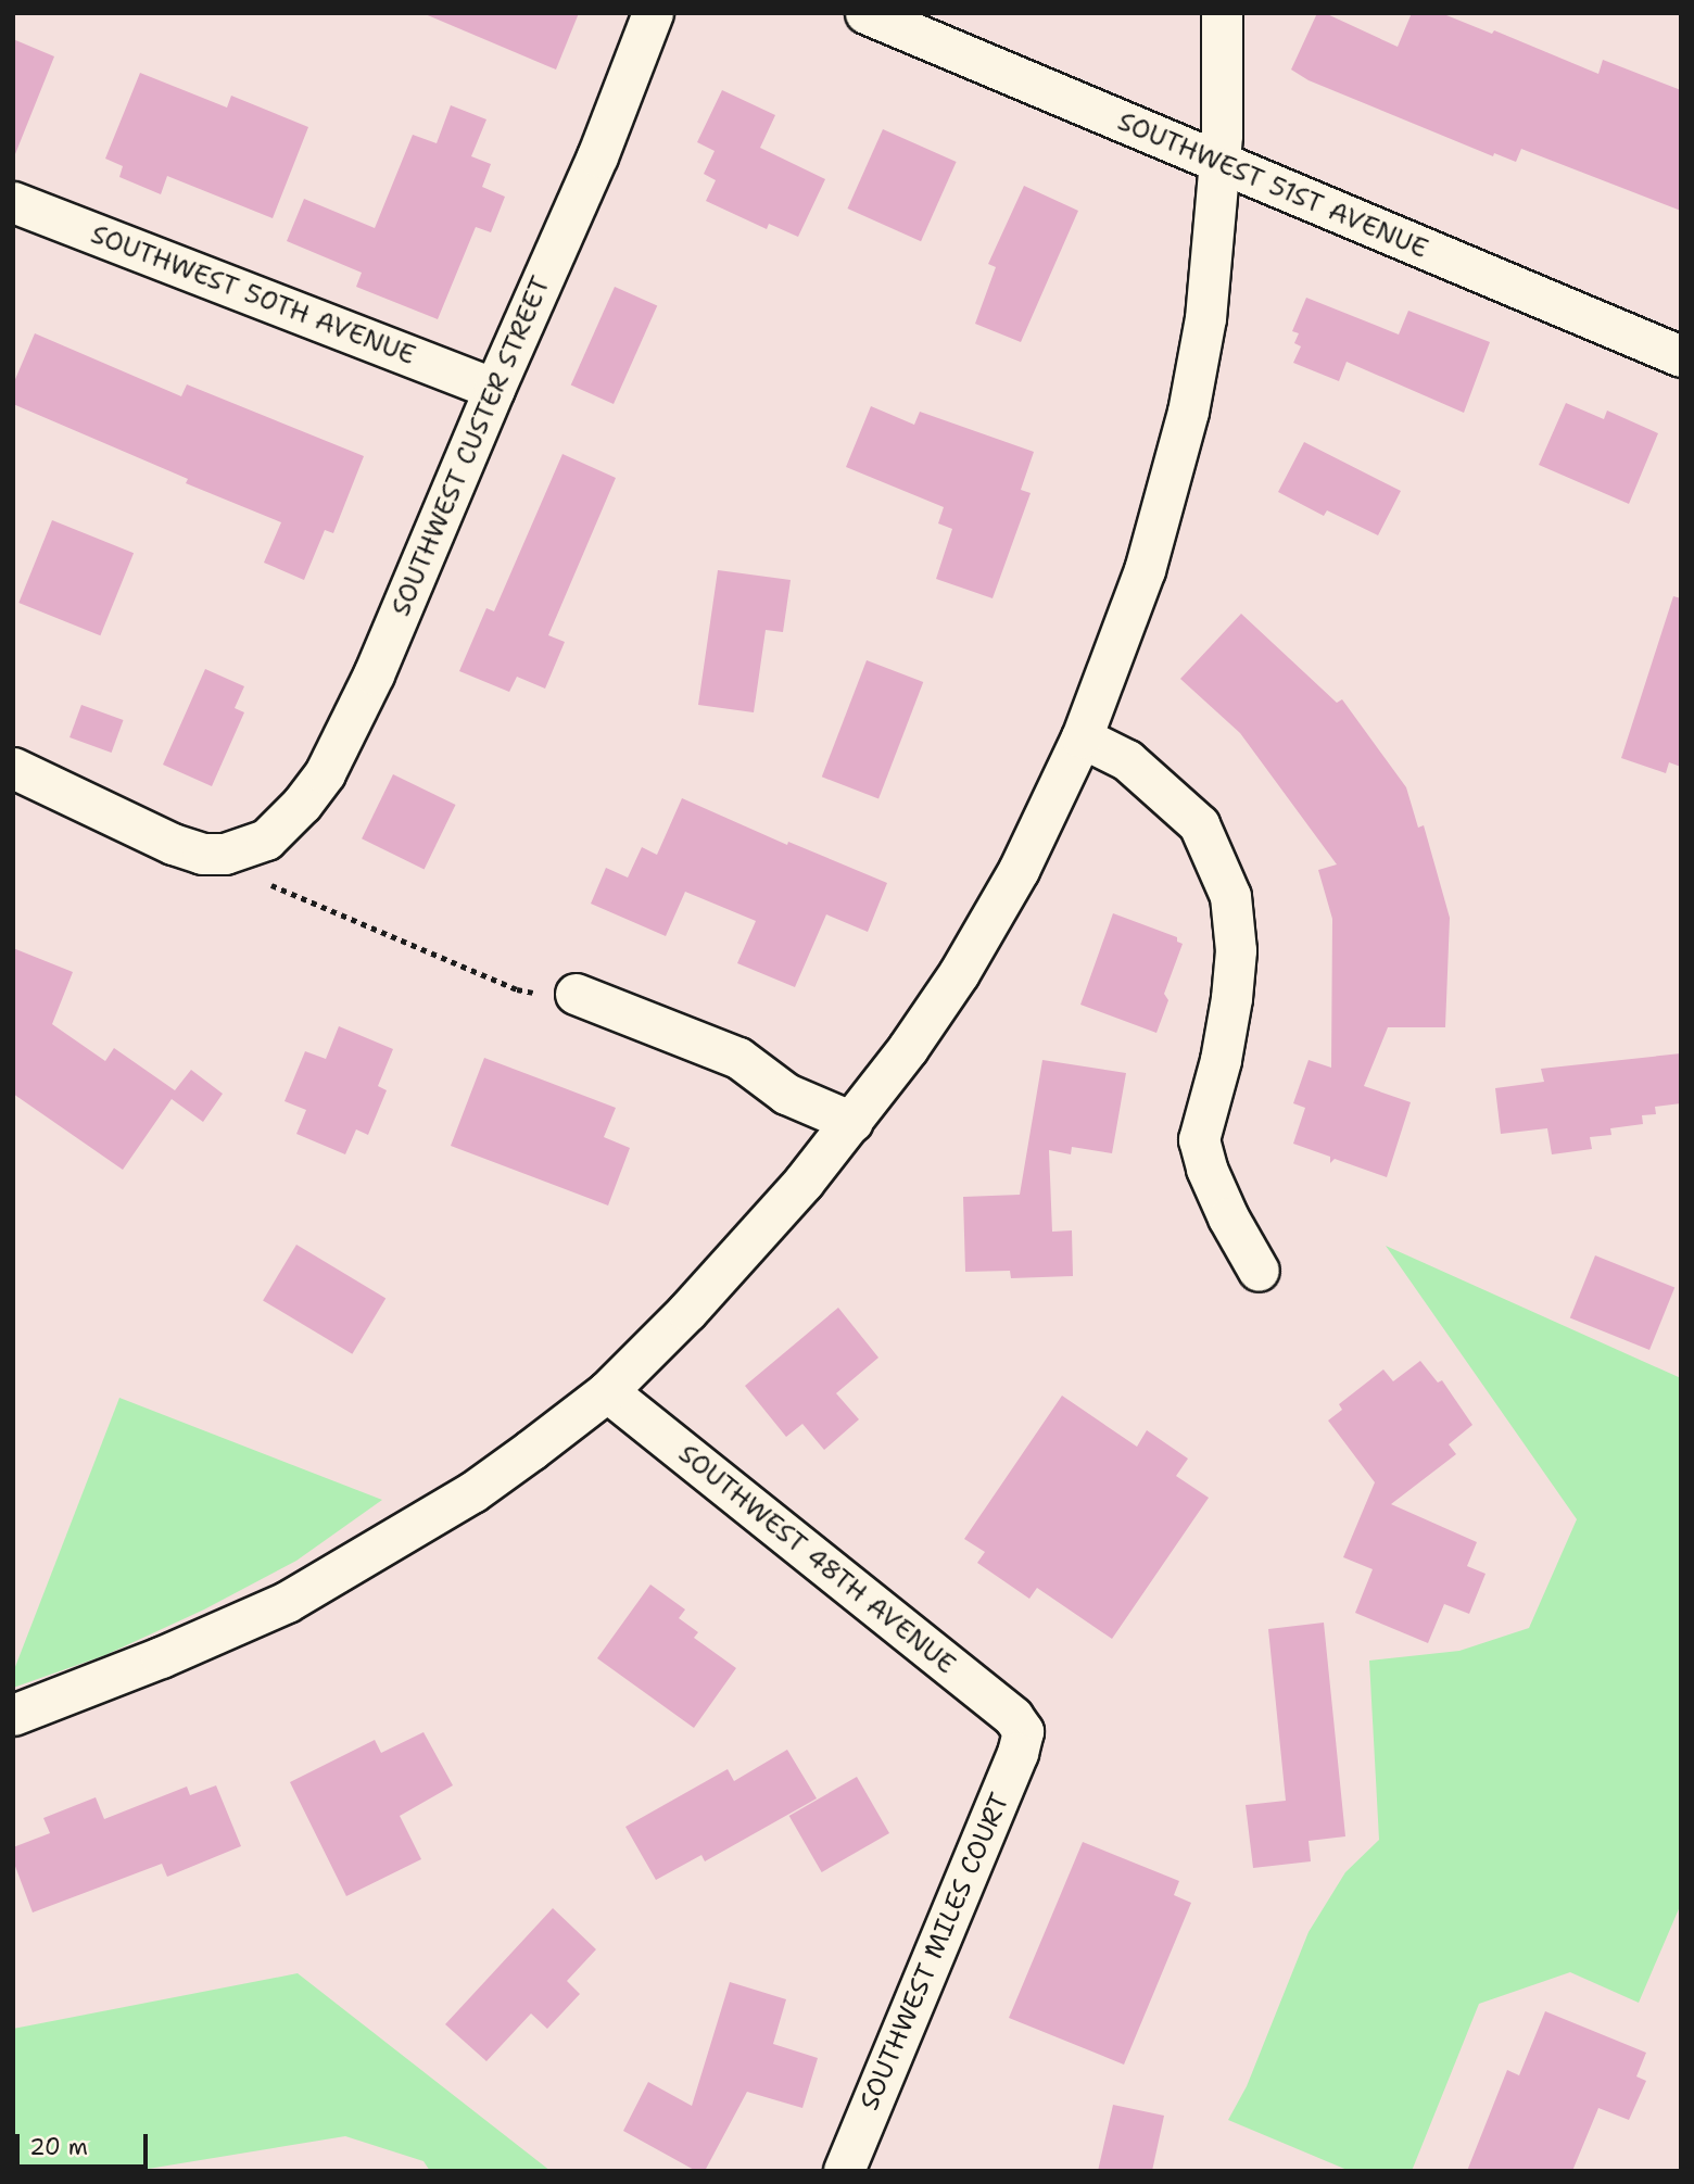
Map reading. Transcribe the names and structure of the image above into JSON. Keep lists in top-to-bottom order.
{
  "streets": {
    "street": [
      "SOUTHWEST 51ST AVENUE",
      "SOUTHWEST 50TH AVENUE",
      "SOUTHWEST CUSTER STREET",
      "SOUTHWEST 48TH AVENUE",
      "SOUTHWEST MILES COURT"
    ]
  },
  "crossings": [
    ["SOUTHWEST 50TH AVENUE", "SOUTHWEST CUSTER STREET"],
    ["SOUTHWEST 48TH AVENUE", "SOUTHWEST MILES COURT"]
  ],
  "scale_bar": "20 m"
}
